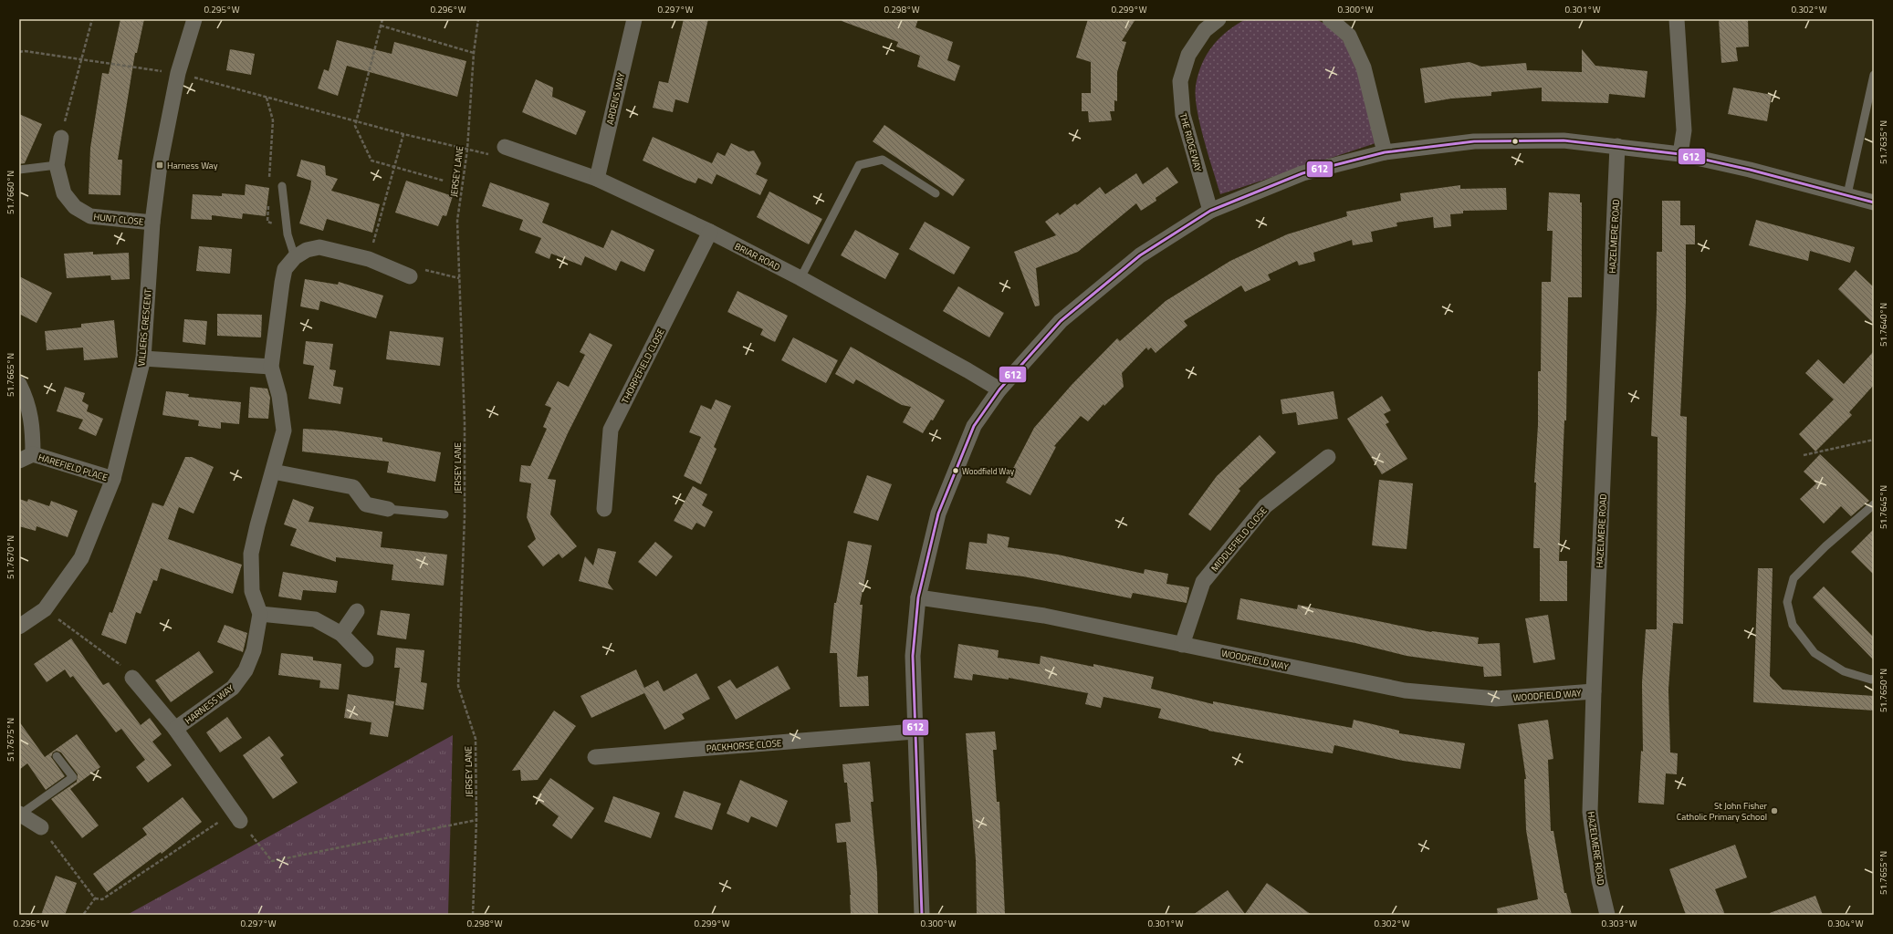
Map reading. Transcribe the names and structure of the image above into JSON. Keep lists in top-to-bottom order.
{
  "streets": {
    "street": [
      "ARDENS WAY",
      "THE RIDGEWAY",
      "HUNT CLOSE",
      "HAZELMERE ROAD",
      "BRIAR ROAD",
      "VILLIERS CRESCENT",
      "THORPEFIELD CLOSE",
      "HAREFIELD PLACE",
      "MIDDLEFIELD CLOSE",
      "WOODFIELD WAY",
      "HARNESS WAY",
      "PACKHORSE CLOSE"
    ],
    "path": ["JERSEY LANE"]
  },
  "crossings": [
    ["ARDENS WAY", "BRIAR ROAD"],
    ["HUNT CLOSE", "VILLIERS CRESCENT"],
    ["HAZELMERE ROAD", "WOODFIELD WAY"],
    ["BRIAR ROAD", "THORPEFIELD CLOSE"],
    ["VILLIERS CRESCENT", "HAREFIELD PLACE"],
    ["MIDDLEFIELD CLOSE", "WOODFIELD WAY"]
  ],
  "places": {
    "transit": ["Harness Way"],
    "other": ["Woodfield Way", "St John Fisher Catholic Primary School"]
  },
  "lines": ["transit line 612"],
  "coordinates": [
    "0.295°W",
    "0.296°W",
    "0.297°W",
    "0.298°W",
    "0.299°W",
    "0.300°W",
    "0.301°W",
    "0.302°W",
    "51.7635°N",
    "51.7660°N",
    "51.7640°N",
    "51.7665°N",
    "51.7645°N",
    "51.7670°N",
    "51.7650°N",
    "51.7675°N",
    "51.7655°N",
    "0.303°W",
    "0.304°W"
  ]
}
